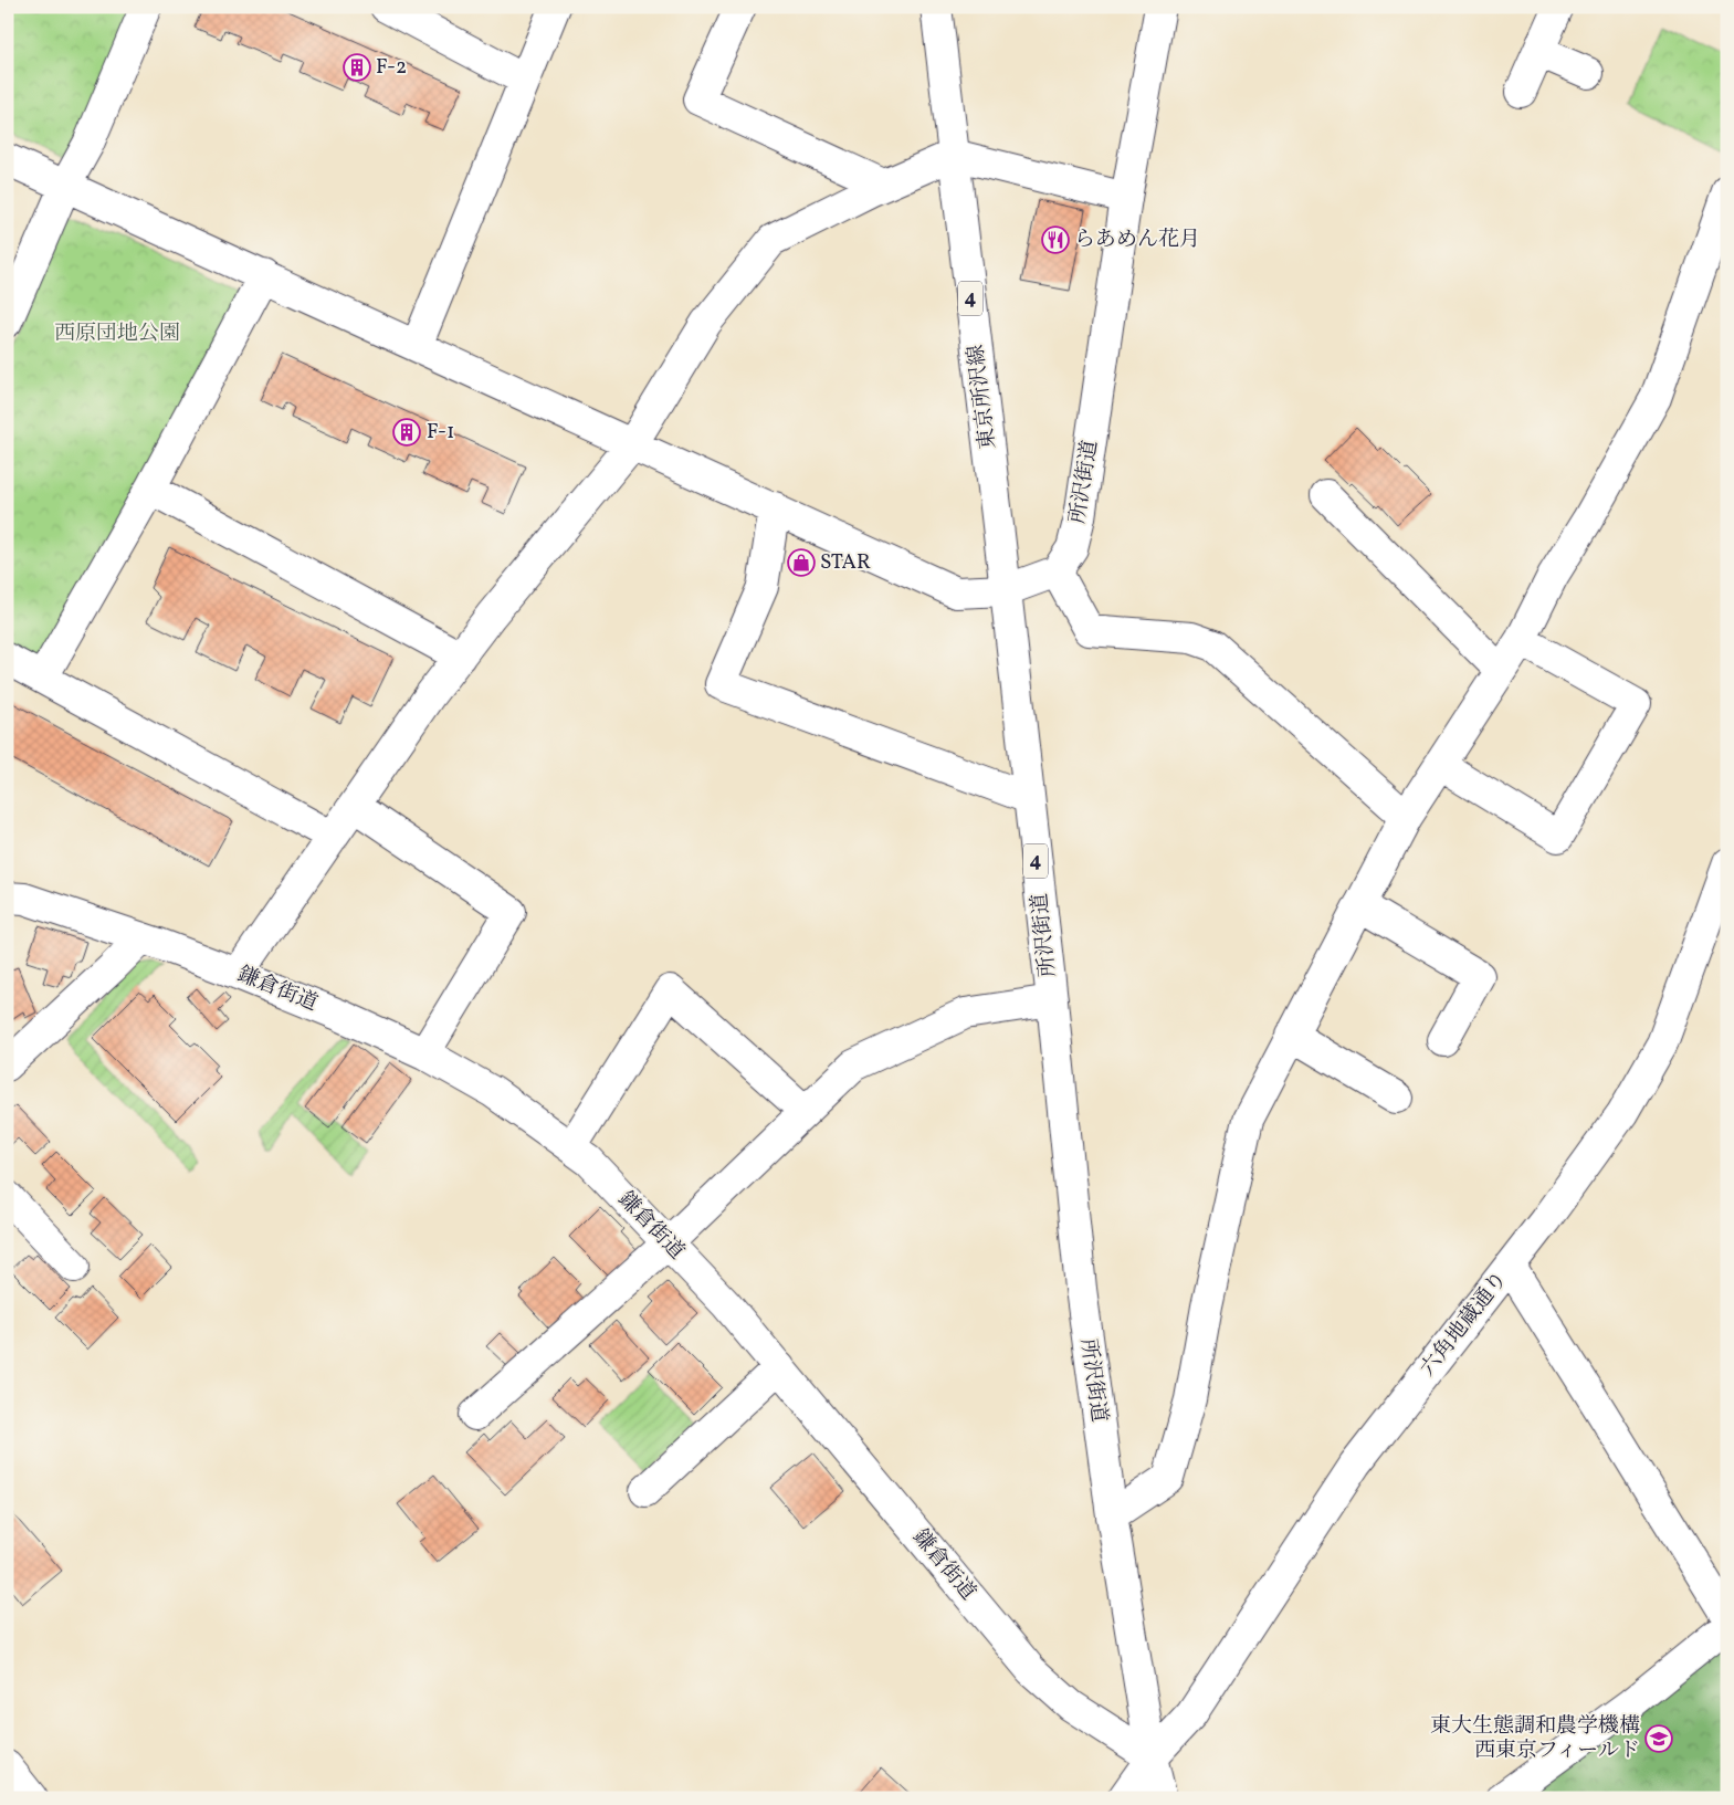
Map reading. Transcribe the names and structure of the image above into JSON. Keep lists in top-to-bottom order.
{
  "streets": {
    "street": [
      "4",
      "東京所沢線",
      "所沢街道",
      "鎌倉街道",
      "六角地蔵通り"
    ]
  },
  "crossings": [
    ["4", "所沢街道"],
    ["4", "鎌倉街道"],
    ["4", "六角地蔵通り"],
    ["東京所沢線", "所沢街道"],
    ["所沢街道", "鎌倉街道"],
    ["所沢街道", "六角地蔵通り"],
    ["鎌倉街道", "六角地蔵通り"]
  ],
  "parks": ["西原団地公園"],
  "places": {
    "building": ["F-2", "F-1"],
    "restaurant": ["らあめん花月"],
    "shop": ["STAR"],
    "school or university": ["東大生態調和農学機構 西東京フィールド"]
  }
}
